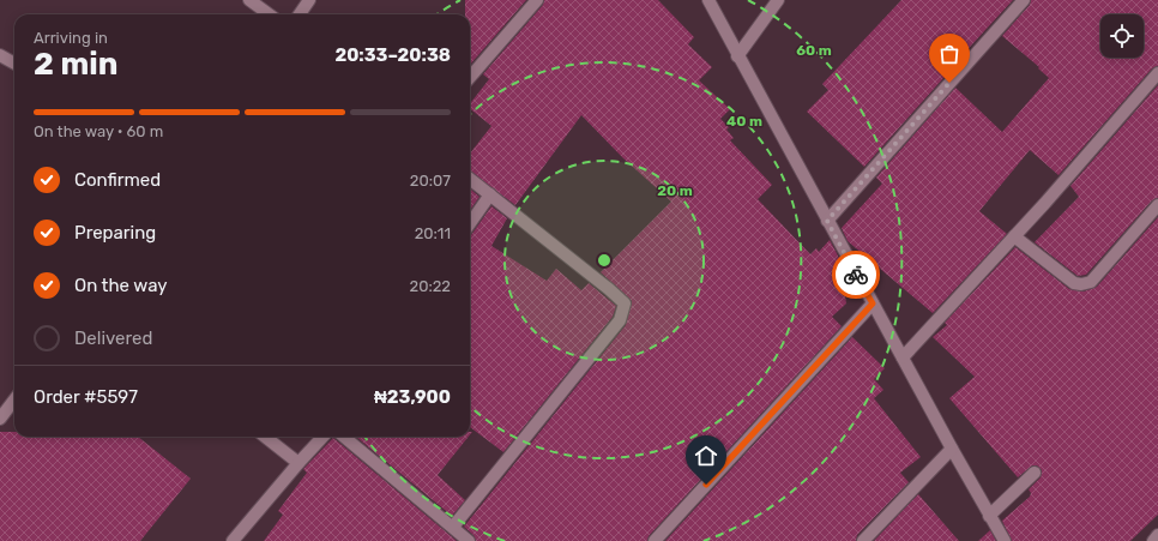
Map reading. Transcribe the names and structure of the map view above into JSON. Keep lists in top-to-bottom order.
{
  "page": {
    "heading": ["2 min", "Arriving in", "20:33–20:38"],
    "panel": ["Order #5597", "₦23,900"],
    "bar": "On the way · 60 m",
    "list": [
      ["Confirmed", "20:07"],
      ["Preparing", "20:11"],
      ["On the way", "20:22"],
      "Delivered"
    ]
  },
  "rings": ["60 m", "40 m", "20 m"]
}
